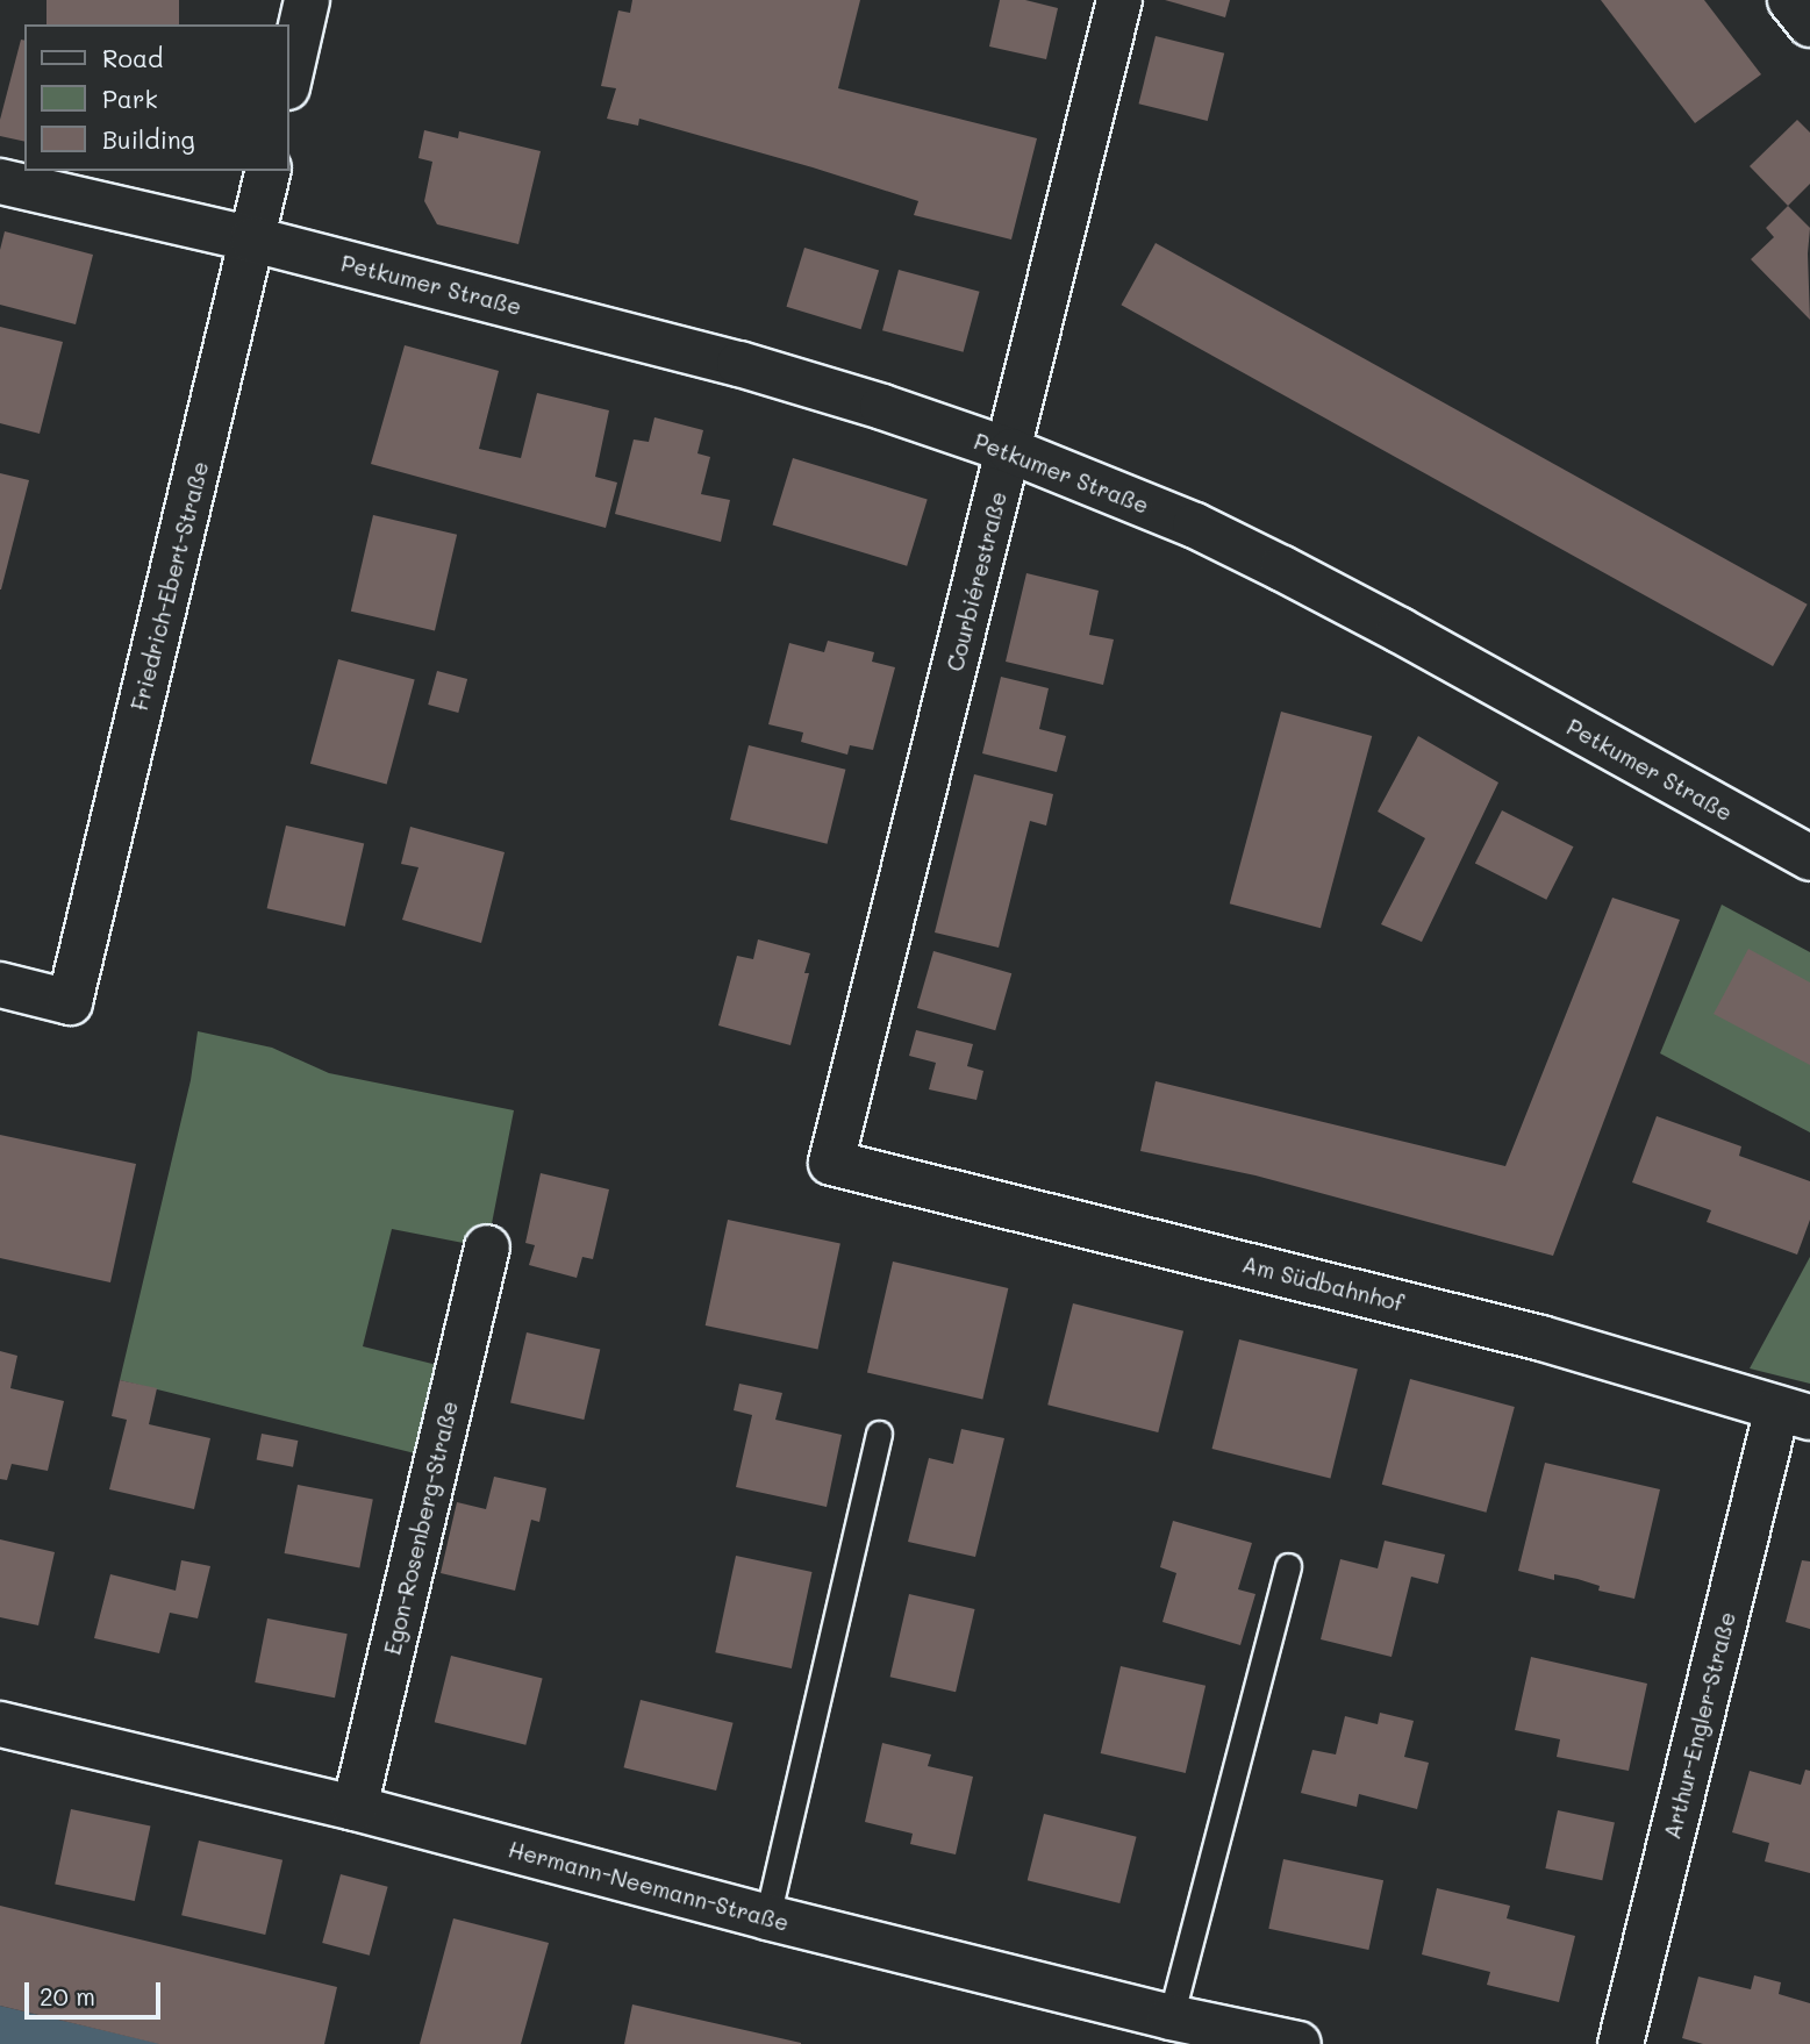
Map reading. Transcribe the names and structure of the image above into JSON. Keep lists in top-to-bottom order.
{
  "streets": {
    "street": [
      "Petkumer Straße",
      "Courbiérestraße",
      "Friedrich-Ebert-Straße",
      "Am Südbahnhof",
      "Egon-Rosenberg-Straße",
      "Arthur-Engler-Straße",
      "Hermann-Neemann-Straße"
    ]
  },
  "crossings": [
    ["Petkumer Straße", "Courbiérestraße"],
    ["Petkumer Straße", "Friedrich-Ebert-Straße"],
    ["Courbiérestraße", "Am Südbahnhof"],
    ["Am Südbahnhof", "Arthur-Engler-Straße"],
    ["Egon-Rosenberg-Straße", "Hermann-Neemann-Straße"]
  ],
  "legend": ["Road", "Park", "Building"],
  "scale_bar": "20 m"
}
